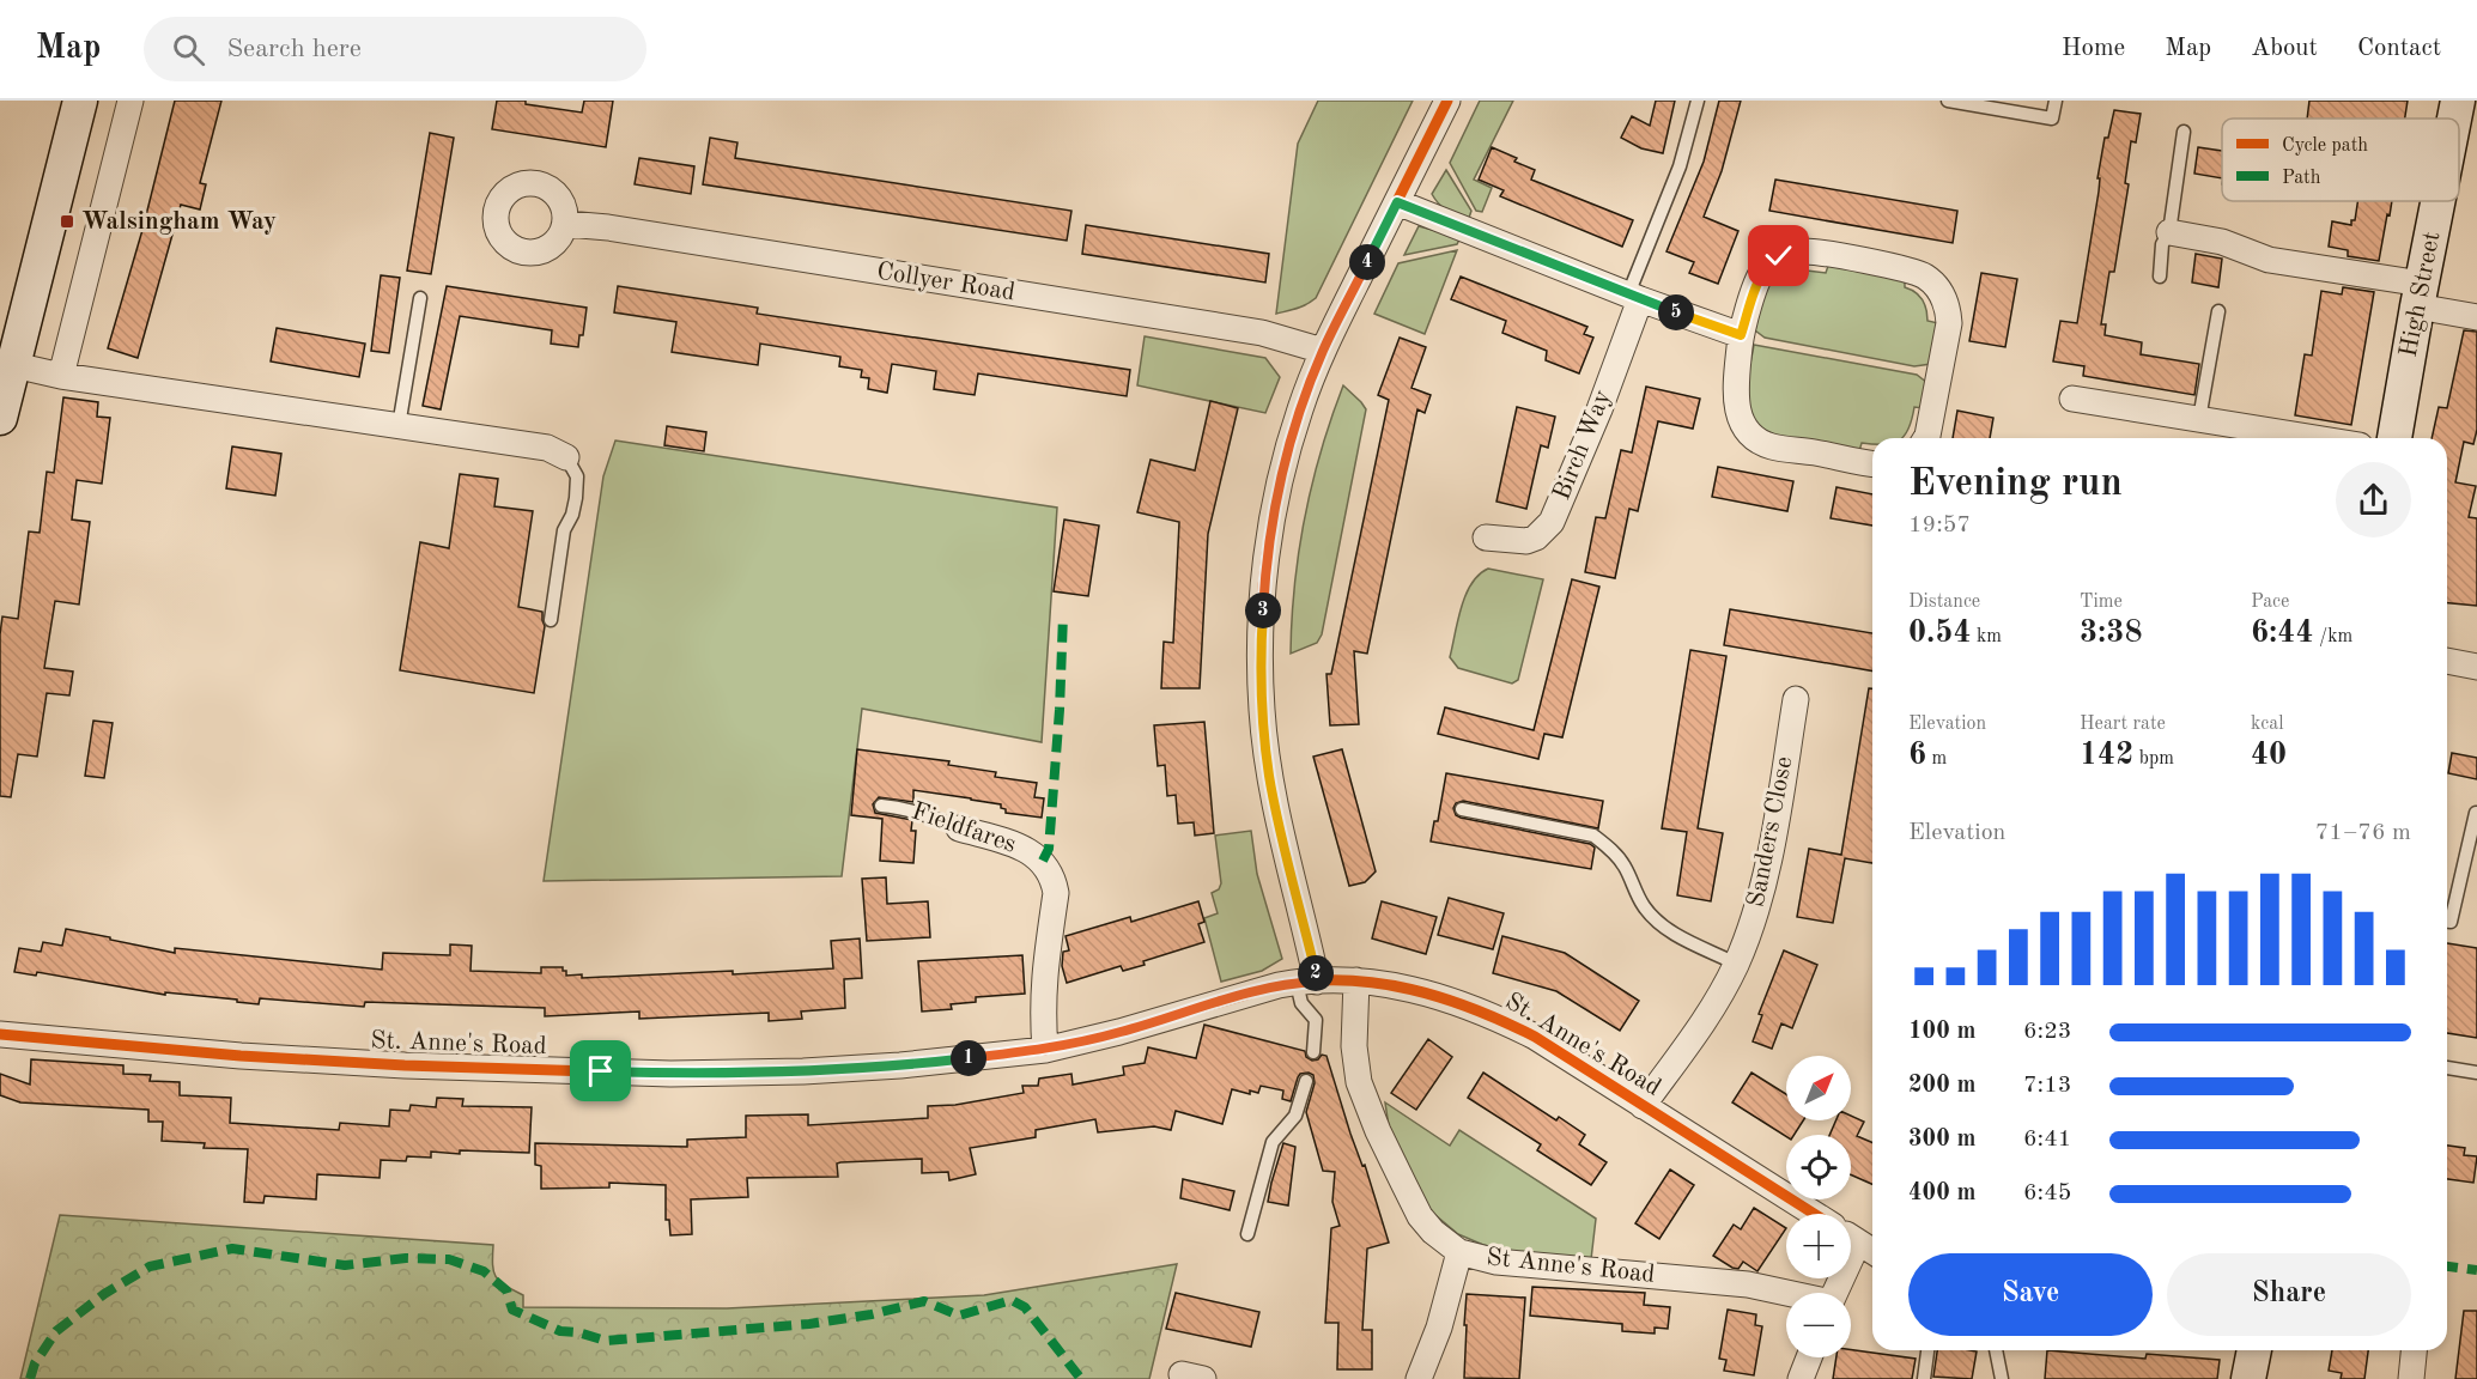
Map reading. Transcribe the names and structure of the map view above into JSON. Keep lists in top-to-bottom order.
{
  "streets": {
    "street": [
      "Collyer Road",
      "High Street",
      "Birch Way",
      "Fieldfares",
      "Sanders Close",
      "St. Anne's Road",
      "St Anne's Road"
    ]
  },
  "crossings": [
    ["Fieldfares", "St. Anne's Road"],
    ["Sanders Close", "St. Anne's Road"],
    ["St. Anne's Road", "St Anne's Road"]
  ],
  "places": {
    "transit": ["Walsingham Way"]
  },
  "legend": ["Cycle path", "Path"],
  "north": "top right",
  "page": {
    "header": "Map",
    "search": "Search here",
    "nav": [
      "Home",
      "Map",
      "About",
      "Contact"
    ],
    "pins": [
      "4",
      "5",
      "3",
      "2",
      "1"
    ],
    "heading": ["Evening run", "19:57"],
    "stats": [
      ["Distance", "0.54 km"],
      ["Time", "3:38"],
      ["Pace", "6:44 /km"],
      ["Elevation", "6 m"],
      ["Heart rate", "142 bpm"],
      ["kcal", "40"]
    ],
    "chart": ["Elevation", "71–76 m"],
    "list": [
      {
        "name": "100 m",
        "note": "6:23"
      },
      {
        "name": "200 m",
        "note": "7:13"
      },
      {
        "name": "300 m",
        "note": "6:41"
      },
      {
        "name": "400 m",
        "note": "6:45"
      }
    ],
    "map_buttons": ["+", "−"],
    "buttons": ["Save", "Share"]
  }
}
